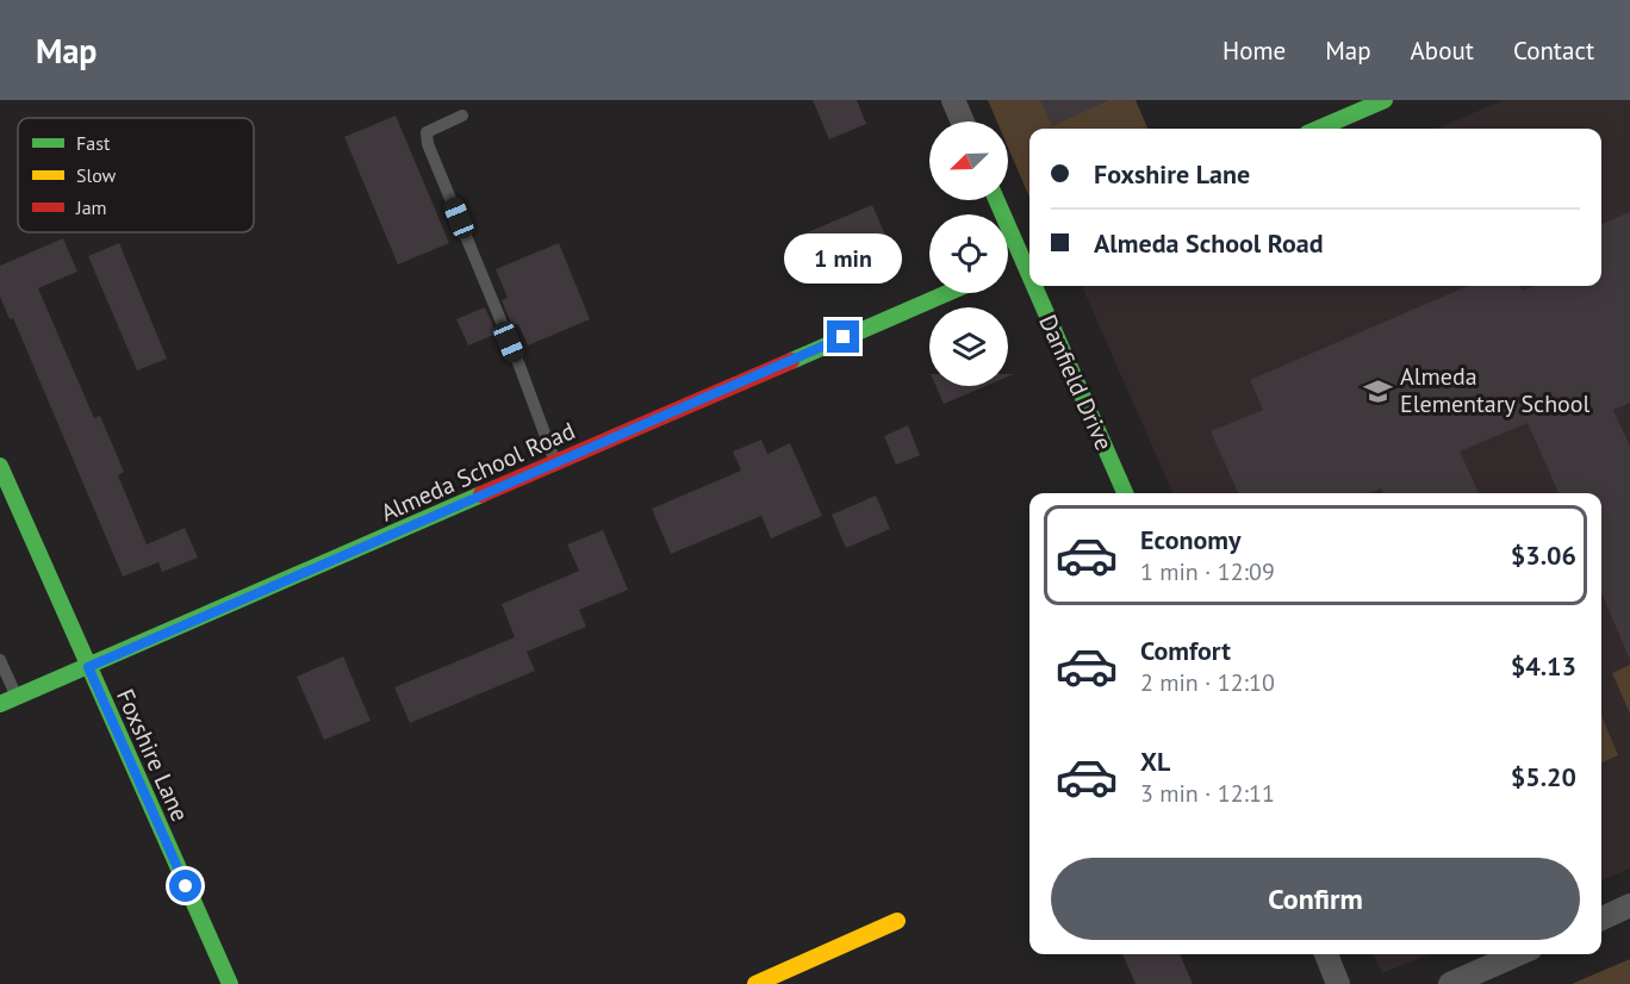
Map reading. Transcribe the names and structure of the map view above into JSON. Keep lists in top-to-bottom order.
{
  "streets": {
    "street": ["Danfield Drive", "Almeda School Road", "Foxshire Lane"]
  },
  "crossings": [
    ["Almeda School Road", "Foxshire Lane"]
  ],
  "places": {
    "school or university": ["Almeda Elementary School"]
  },
  "legend": ["Fast", "Slow", "Jam"],
  "north": "bottom left",
  "page": {
    "header": "Map",
    "nav": [
      "Home",
      "Map",
      "About",
      "Contact"
    ],
    "banner": ["Foxshire Lane", "Almeda School Road"],
    "bubble": "1 min",
    "list": [
      {
        "name": "Economy",
        "note": "1 min · 12:09",
        "value": "$3.06"
      },
      {
        "name": "Comfort",
        "note": "2 min · 12:10",
        "value": "$4.13"
      },
      {
        "name": "XL",
        "note": "3 min · 12:11",
        "value": "$5.20"
      }
    ],
    "buttons": "Confirm"
  }
}
